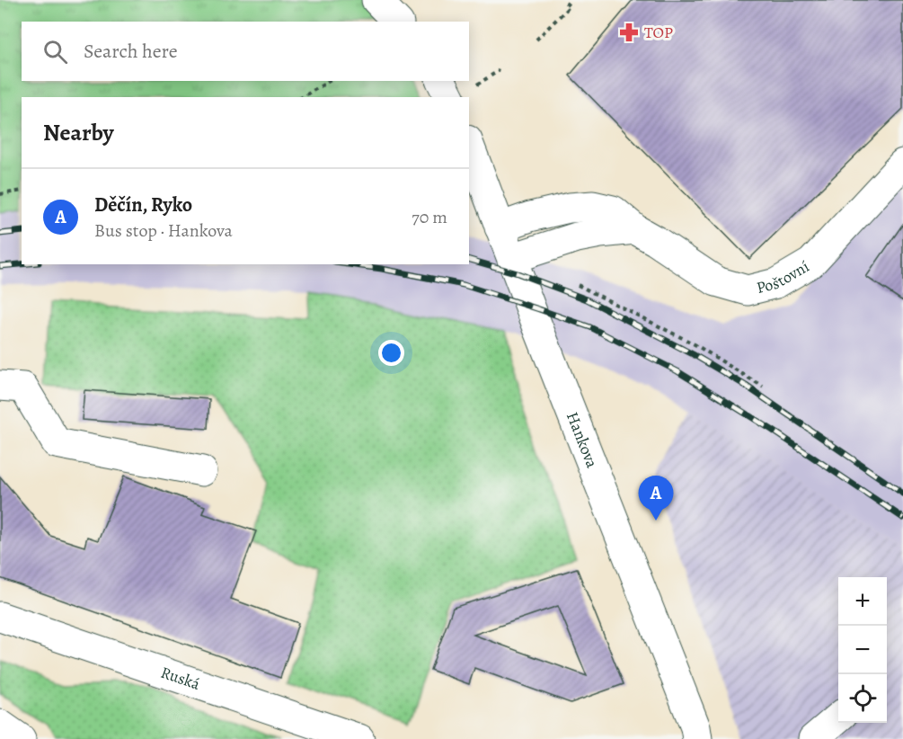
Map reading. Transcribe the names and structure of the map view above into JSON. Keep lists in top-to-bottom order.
{
  "streets": {
    "street": ["Poštovní", "Hankova", "Ruská"]
  },
  "crossings": [
    ["Poštovní", "Hankova"]
  ],
  "places": {
    "pharmacy": ["TOP"]
  },
  "page": {
    "search": "Search here",
    "heading": "Nearby",
    "list": [
      {
        "mark": "A",
        "name": "Děčín, Ryko",
        "note": "Bus stop · Hankova",
        "value": "70 m"
      }
    ],
    "pins": "A",
    "map_buttons": ["+", "−"]
  }
}
